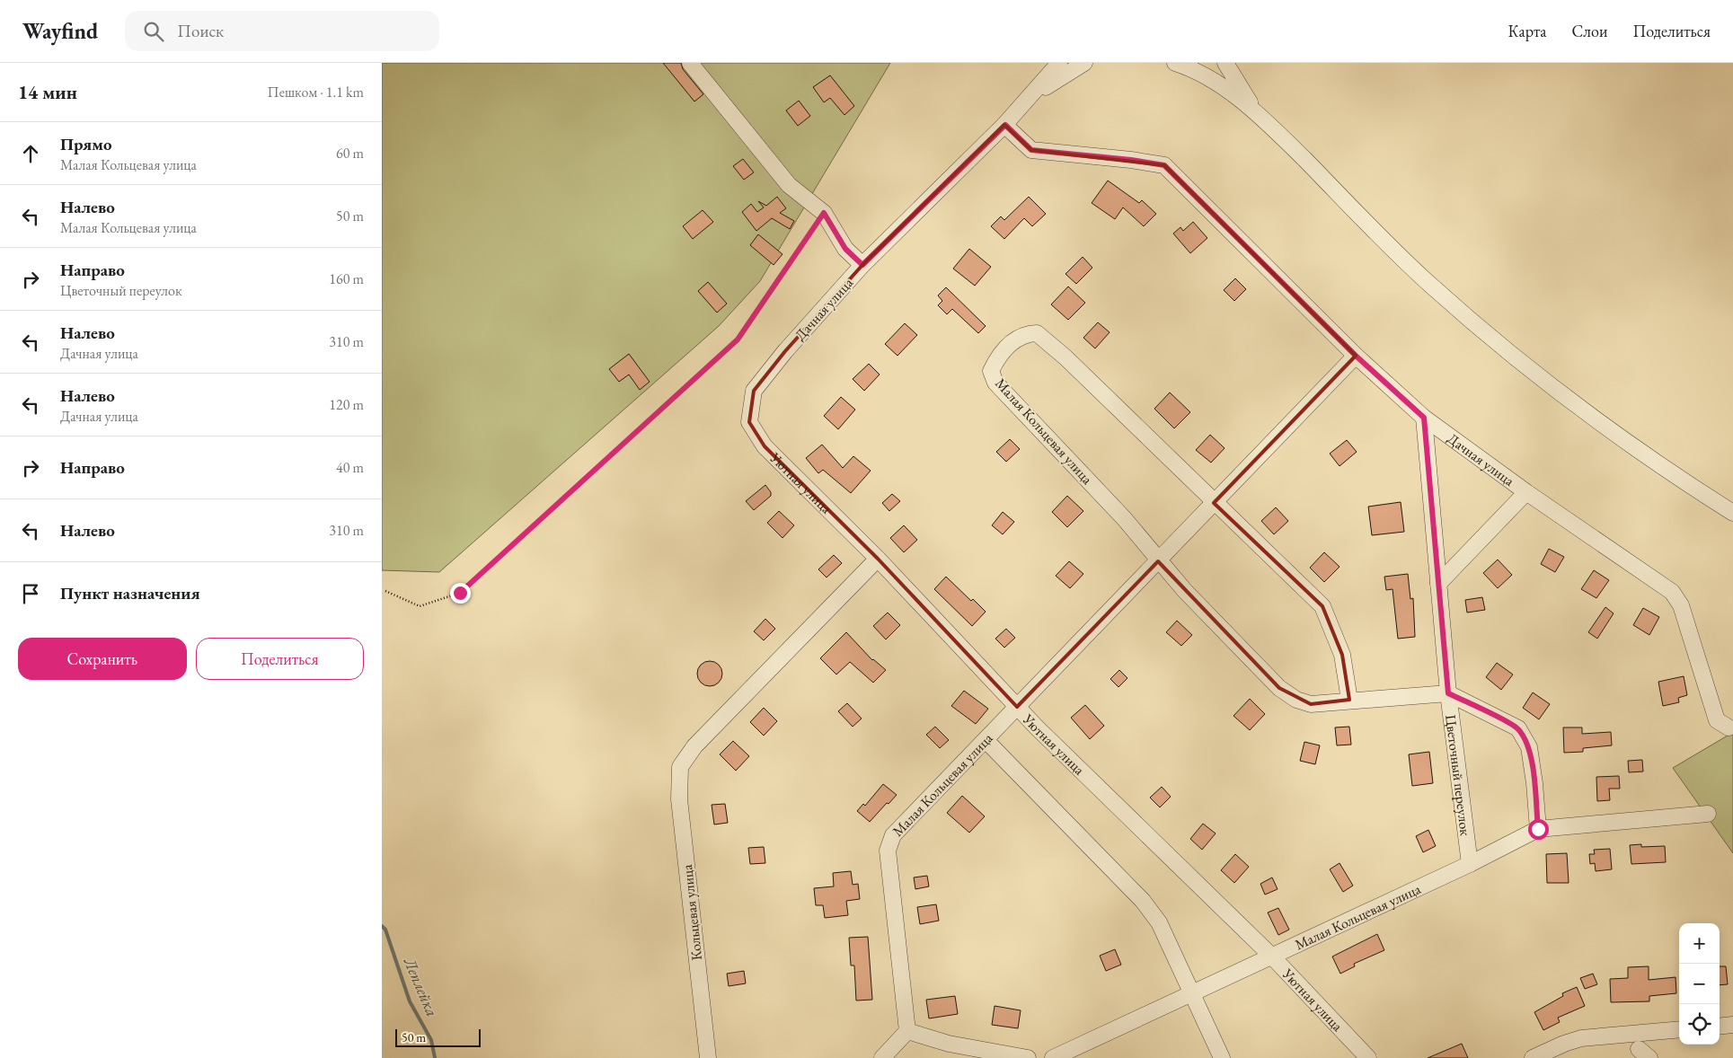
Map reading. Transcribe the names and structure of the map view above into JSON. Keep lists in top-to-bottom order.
{
  "streets": {
    "street": [
      "Дачная улица",
      "Малая Кольцевая улица",
      "Уютная улица",
      "Цветочный переулок",
      "Кольцевая улица"
    ]
  },
  "crossings": [
    ["Дачная улица", "Малая Кольцевая улица"],
    ["Дачная улица", "Уютная улица"],
    ["Дачная улица", "Цветочный переулок"],
    ["Малая Кольцевая улица", "Уютная улица"],
    ["Малая Кольцевая улица", "Цветочный переулок"],
    ["Уютная улица", "Кольцевая улица"]
  ],
  "water": ["Леплейка"],
  "scale_bar": "50 m",
  "page": {
    "header": "Wayfind",
    "search": "Поиск",
    "nav": ["Карта", "Слои", "Поделиться"],
    "heading": ["14 мин", "Пешком · 1.1 km"],
    "list": [
      ["Прямо", "Малая Кольцевая улица", "60 m"],
      ["Налево", "Малая Кольцевая улица", "50 m"],
      ["Направо", "Цветочный переулок", "160 m"],
      ["Налево", "Дачная улица", "310 m"],
      ["Налево", "Дачная улица", "120 m"],
      ["Направо", "40 m"],
      ["Налево", "310 m"],
      "Пункт назначения"
    ],
    "buttons": ["Сохранить", "Поделиться"],
    "map_buttons": ["+", "−"],
    "scale": "50 m"
  }
}
